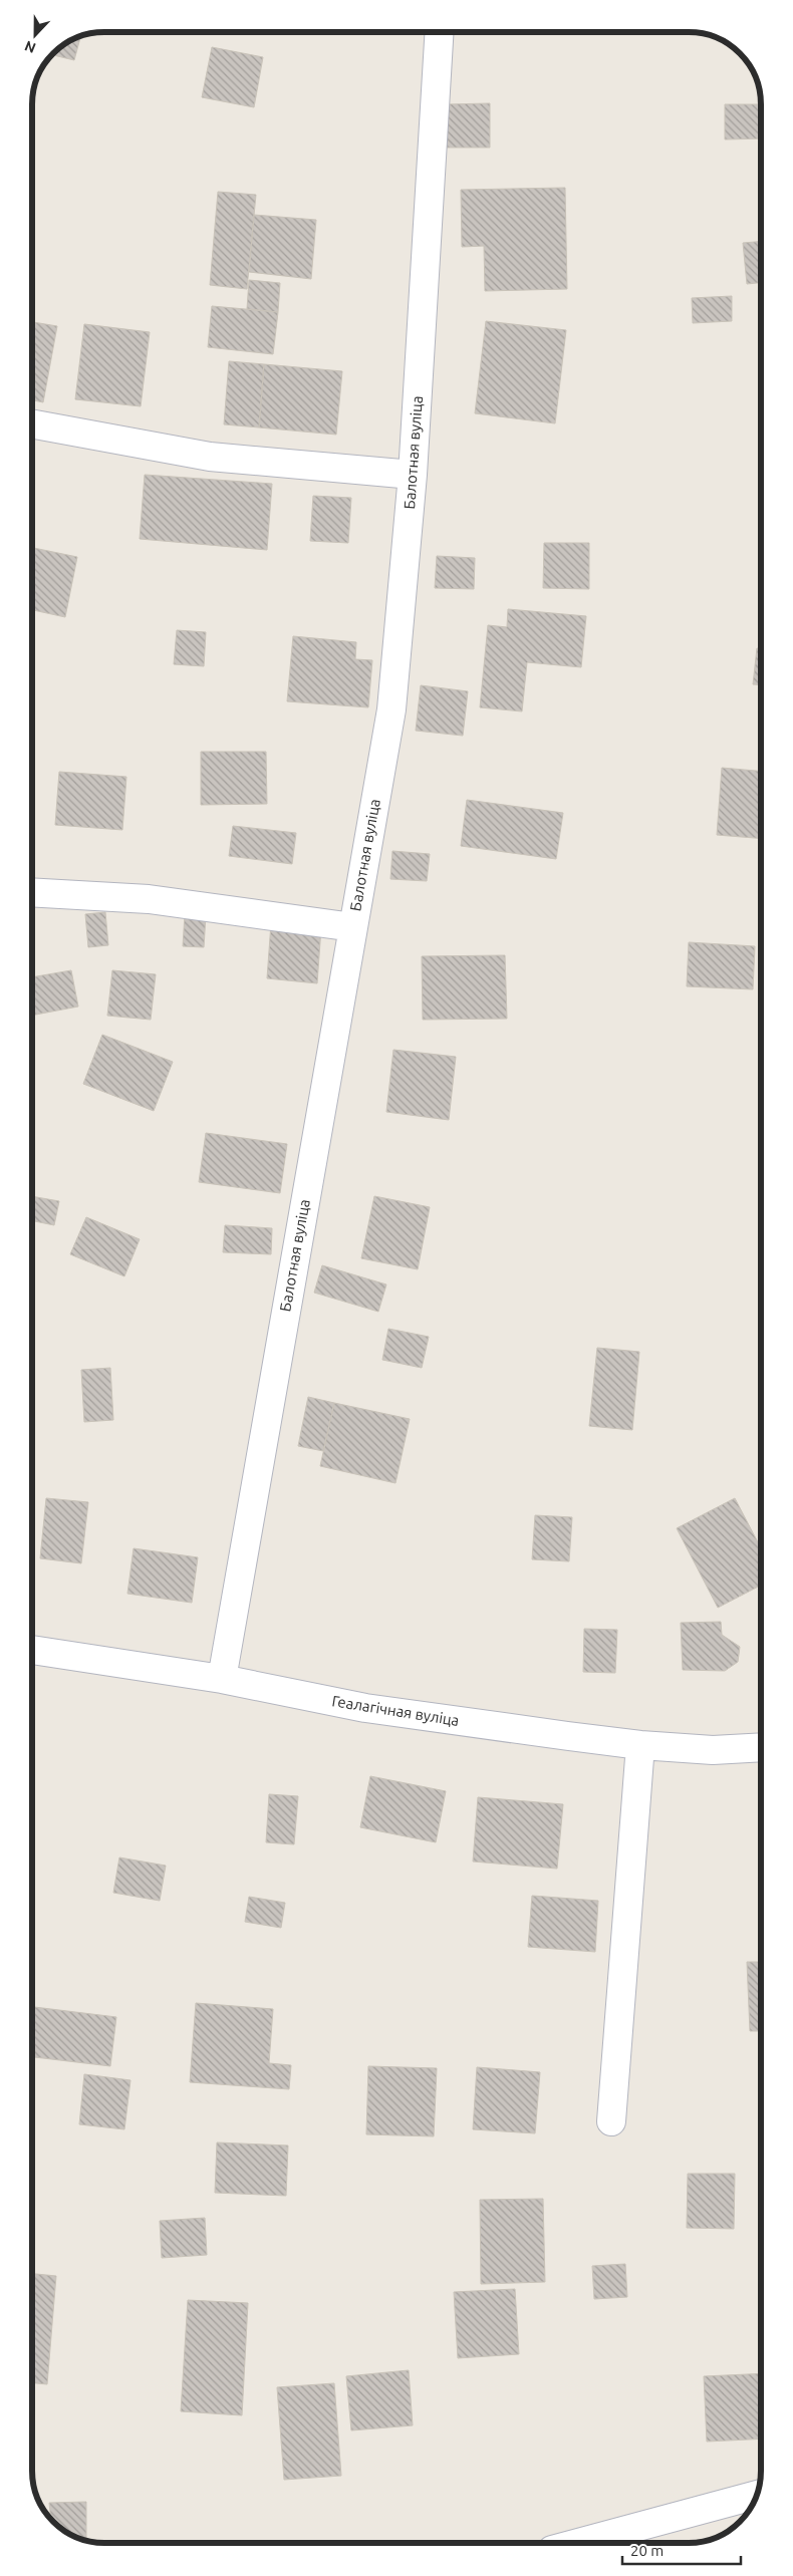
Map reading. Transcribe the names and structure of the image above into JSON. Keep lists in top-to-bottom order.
{
  "streets": {
    "street": ["Балотная вуліца", "Геалагічная вуліца"]
  },
  "crossings": [
    ["Балотная вуліца", "Геалагічная вуліца"]
  ],
  "scale_bar": "20 m",
  "north": "bottom"
}
